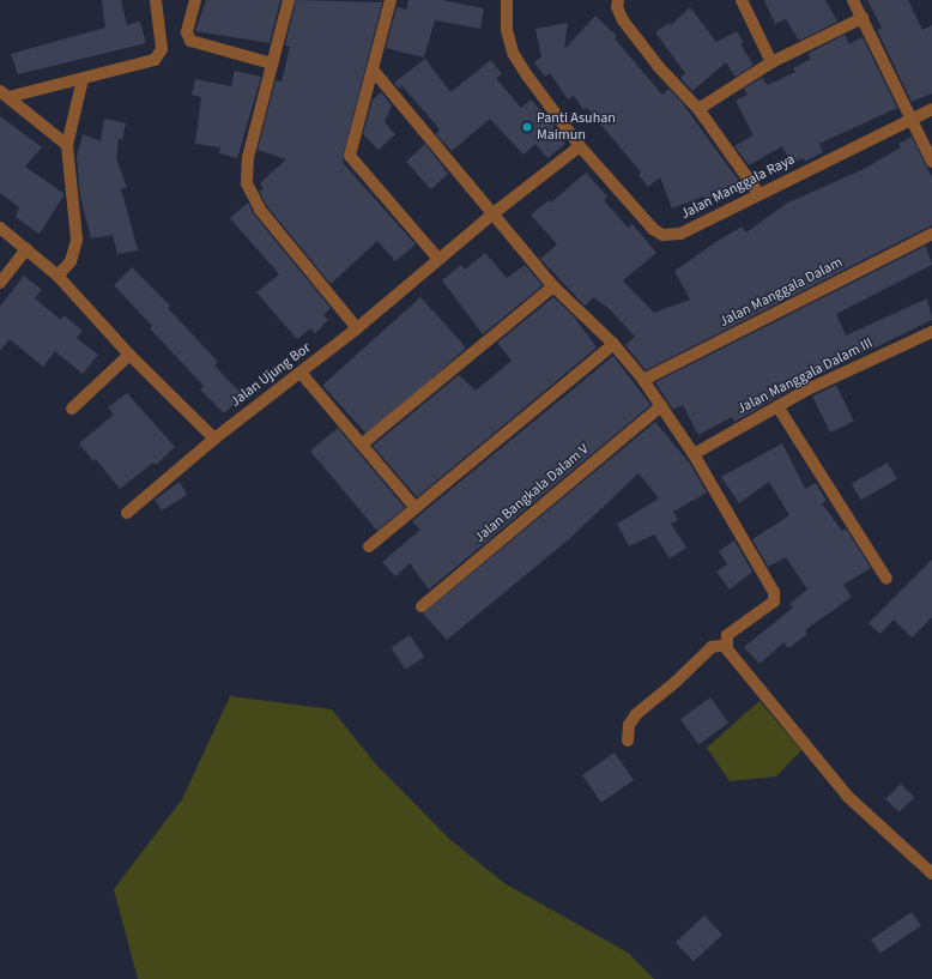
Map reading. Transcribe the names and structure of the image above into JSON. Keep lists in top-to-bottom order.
{
  "streets": {
    "street": [
      "Jalan Manggala Raya",
      "Jalan Manggala Dalam",
      "Jalan Ujung Bor",
      "Jalan Manggala Dalam III",
      "Jalan Bangkala Dalam V"
    ]
  },
  "crossings": [
    ["Jalan Manggala Raya", "Jalan Ujung Bor"]
  ],
  "places": ["Panti Asuhan Maimun"]
}
